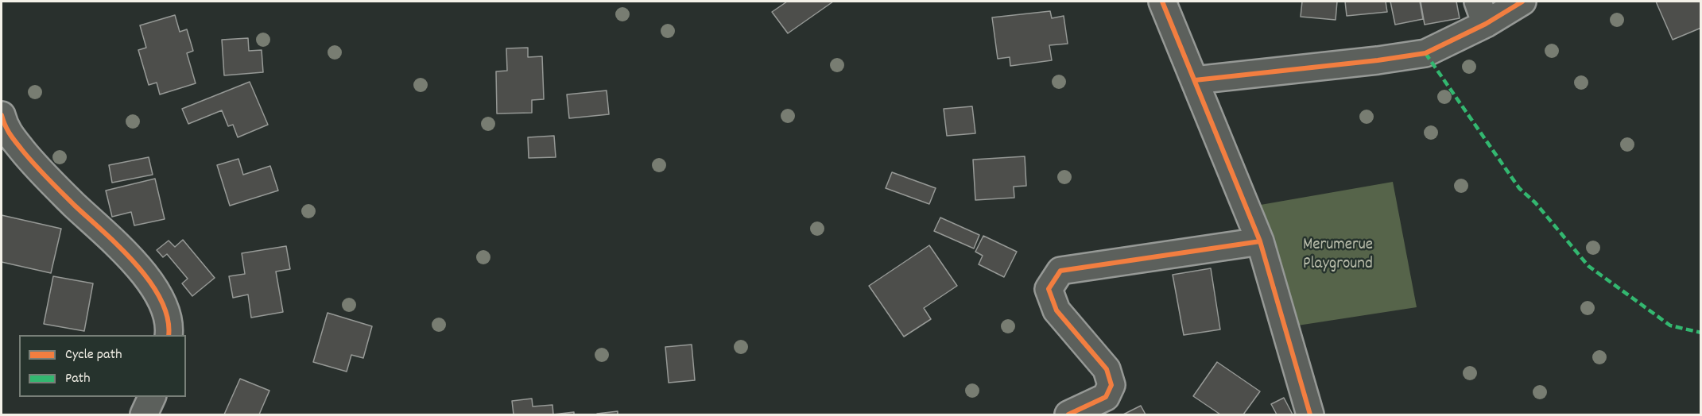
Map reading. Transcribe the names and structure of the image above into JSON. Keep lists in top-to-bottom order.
{
  "parks": ["Merumerue Playground"],
  "legend": ["Cycle path", "Path"]
}
